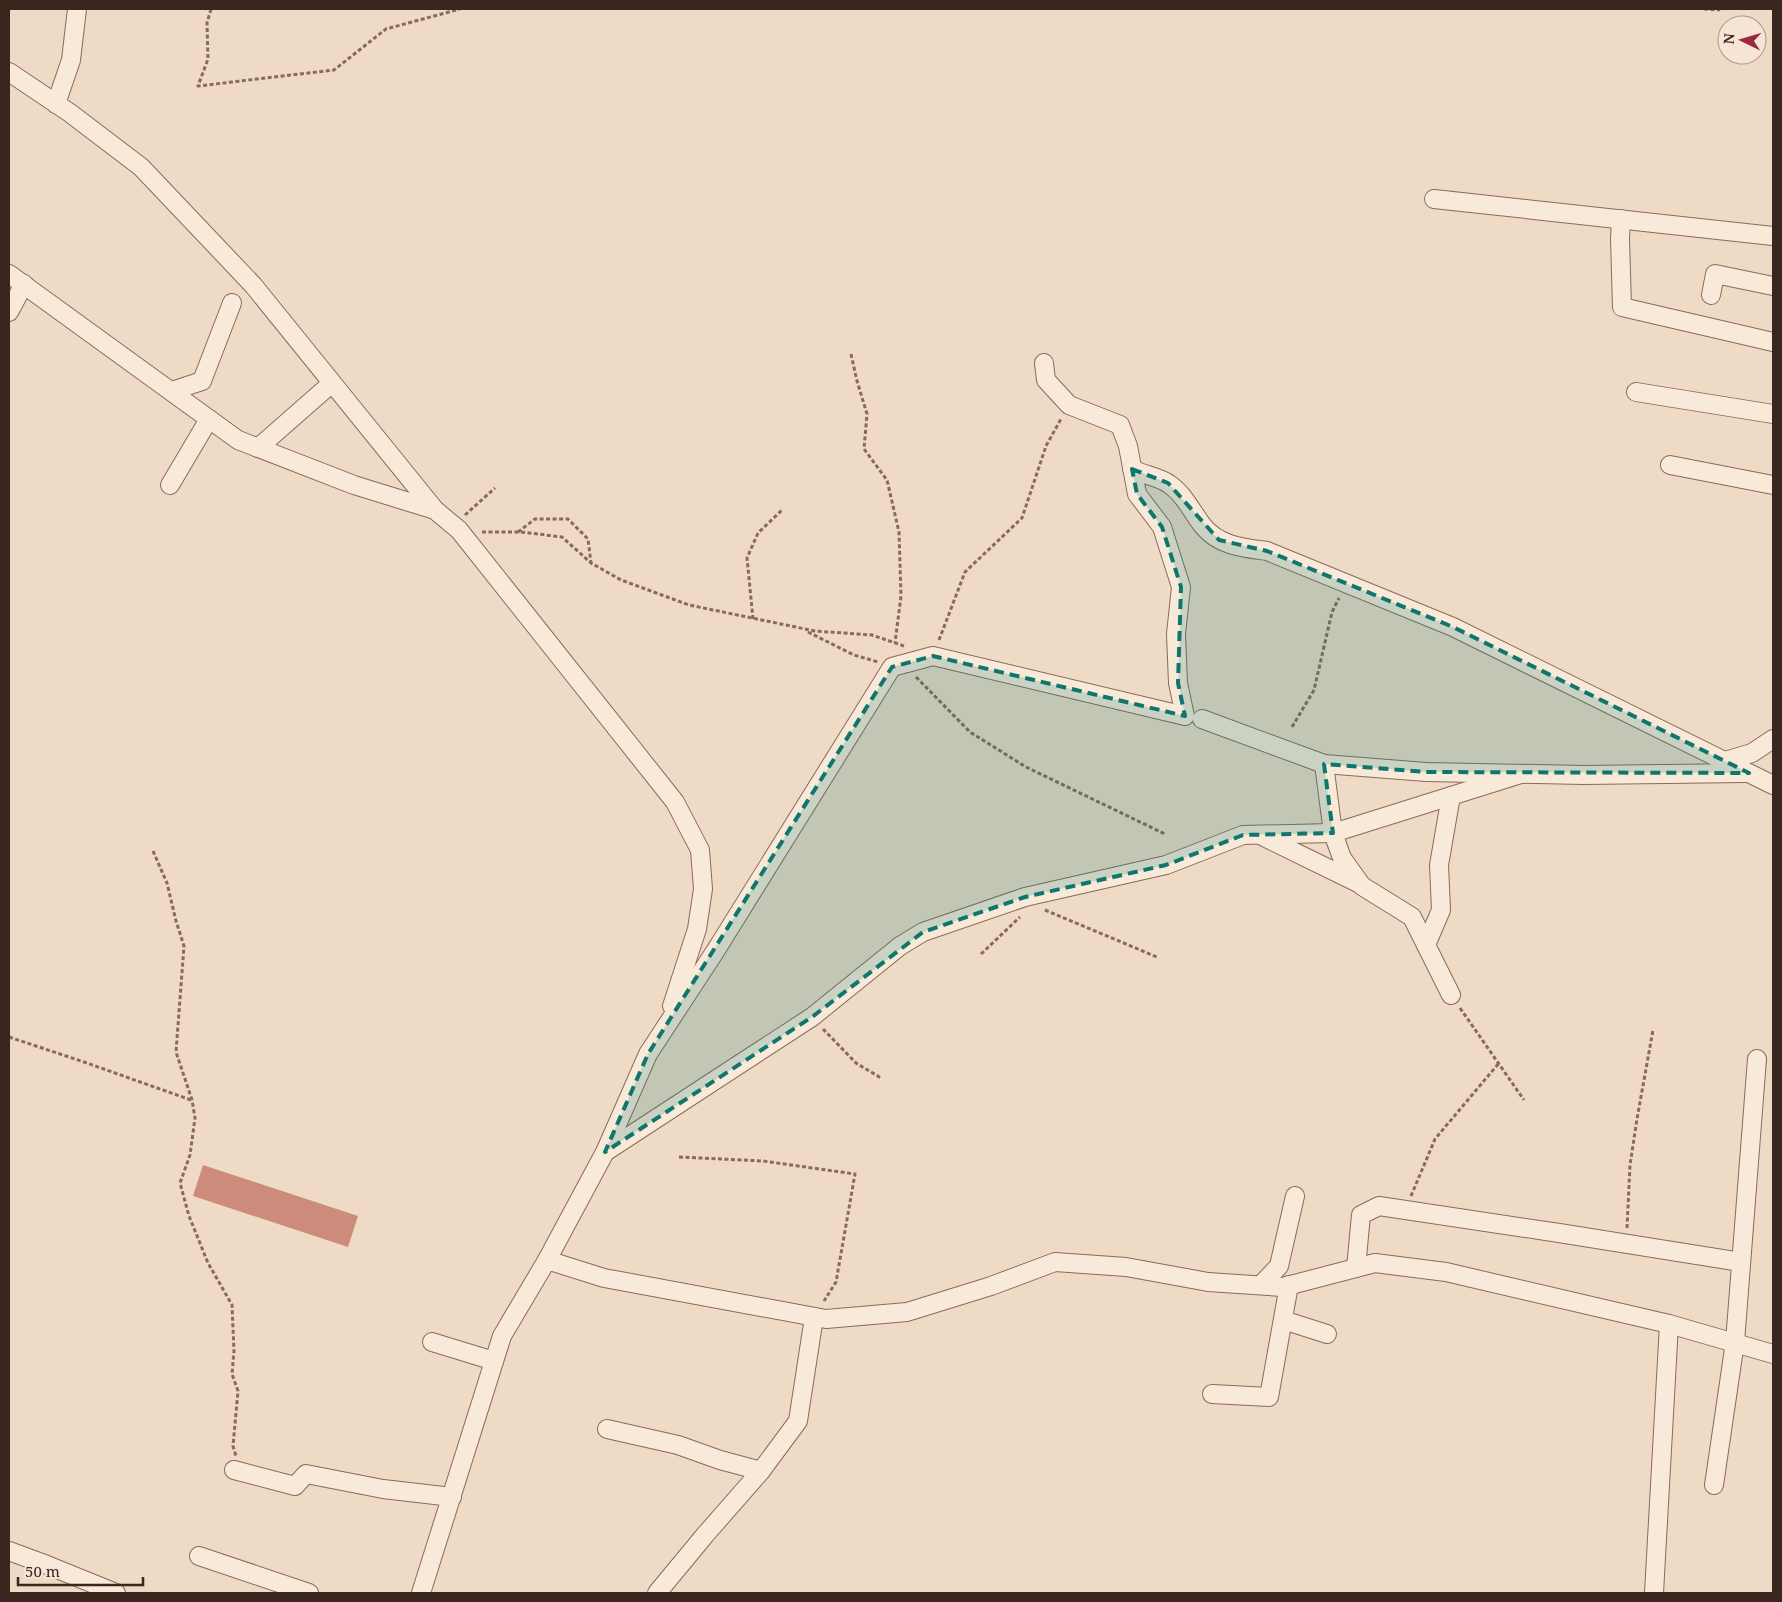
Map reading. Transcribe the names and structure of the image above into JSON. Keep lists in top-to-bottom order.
{
  "scale_bar": "50 m",
  "north": "left"
}
